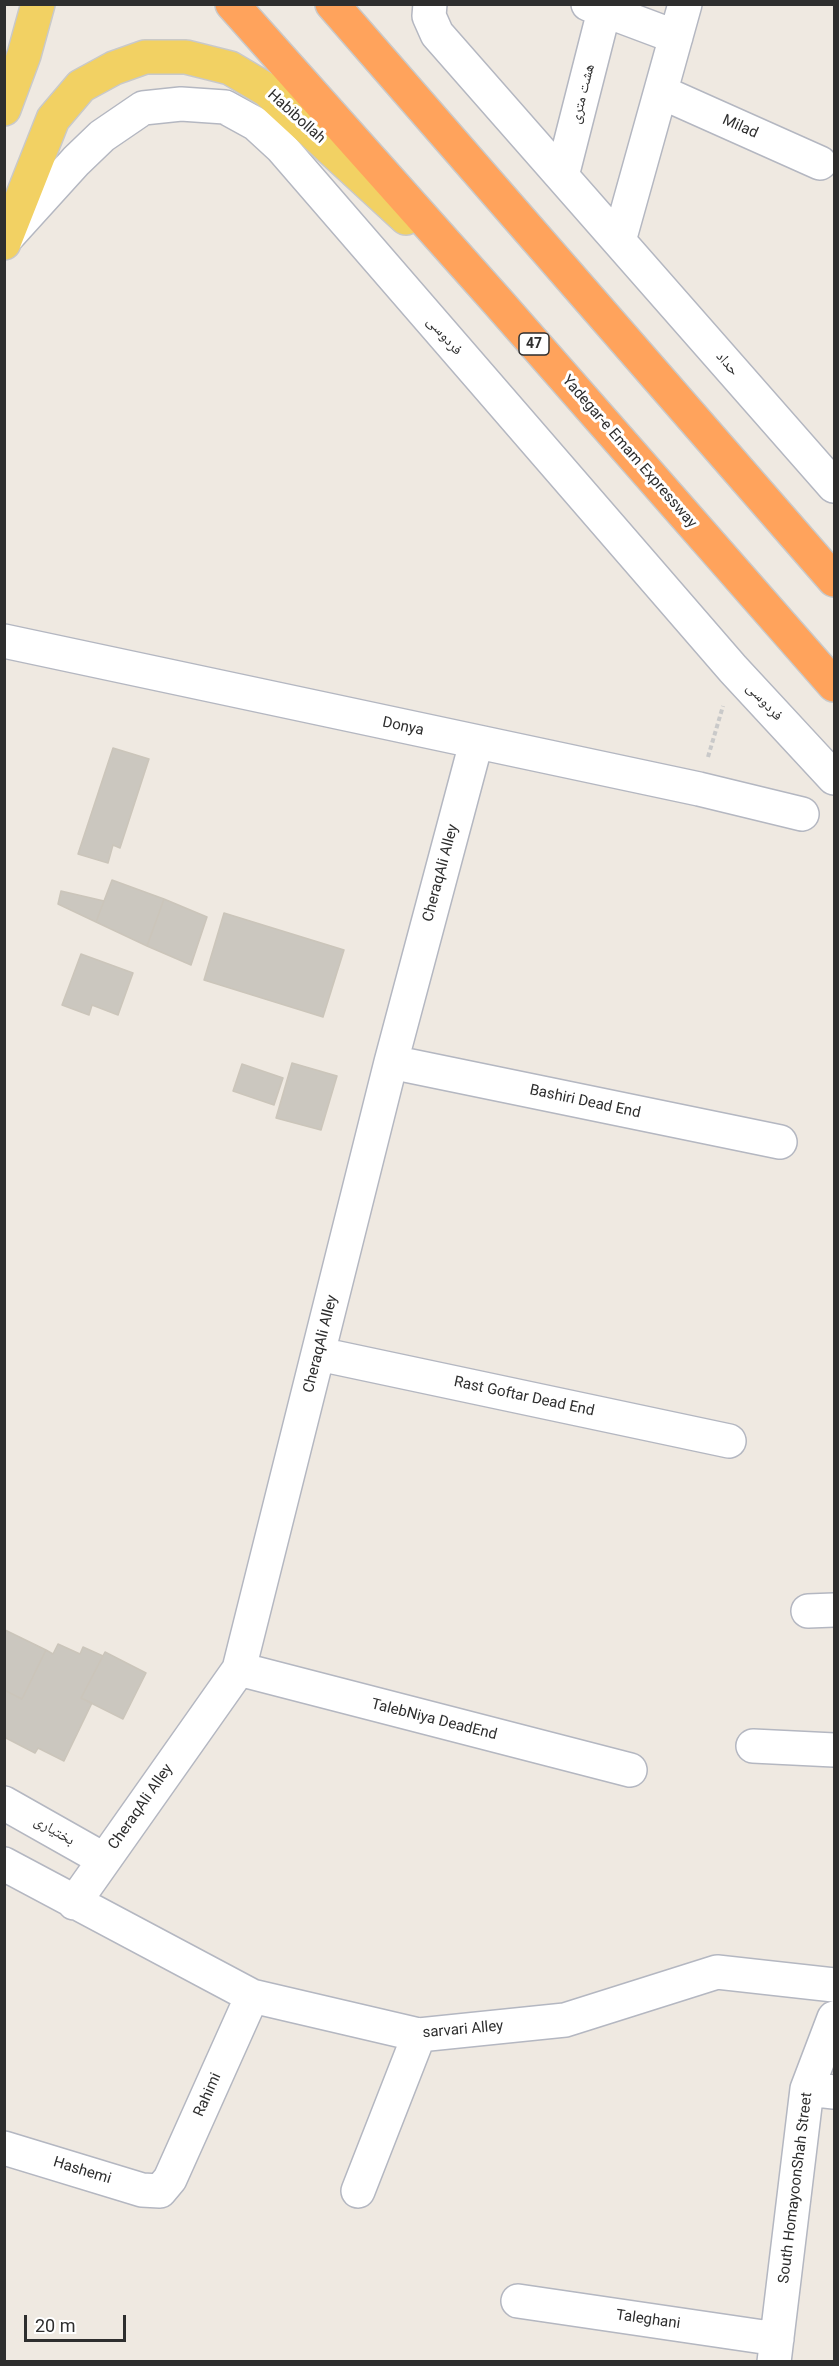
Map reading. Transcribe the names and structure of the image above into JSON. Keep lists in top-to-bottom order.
{
  "streets": {
    "highway": ["47", "Yadegar-e Emam Expressway"],
    "main road": ["Habibollah"],
    "street": [
      "هشت متری",
      "Milad",
      "فردوسی",
      "حداد",
      "Donya",
      "CheraqAli Alley",
      "Bashiri Dead End",
      "Rast Goftar Dead End",
      "TalebNiya DeadEnd",
      "بختیاری",
      "sarvari Alley",
      "Rahimi",
      "Hashemi",
      "South HomayoonShah Street",
      "Taleghani"
    ]
  },
  "crossings": [
    ["هشت متری", "حداد"],
    ["Habibollah", "فردوسی"],
    ["Habibollah", "Yadegar-e Emam Expressway"],
    ["Donya", "CheraqAli Alley"],
    ["CheraqAli Alley", "Bashiri Dead End"],
    ["CheraqAli Alley", "Rast Goftar Dead End"],
    ["CheraqAli Alley", "TalebNiya DeadEnd"],
    ["CheraqAli Alley", "بختیاری"],
    ["CheraqAli Alley", "sarvari Alley"],
    ["sarvari Alley", "Rahimi"],
    ["Rahimi", "Hashemi"],
    ["South HomayoonShah Street", "Taleghani"]
  ],
  "scale_bar": "20 m"
}
